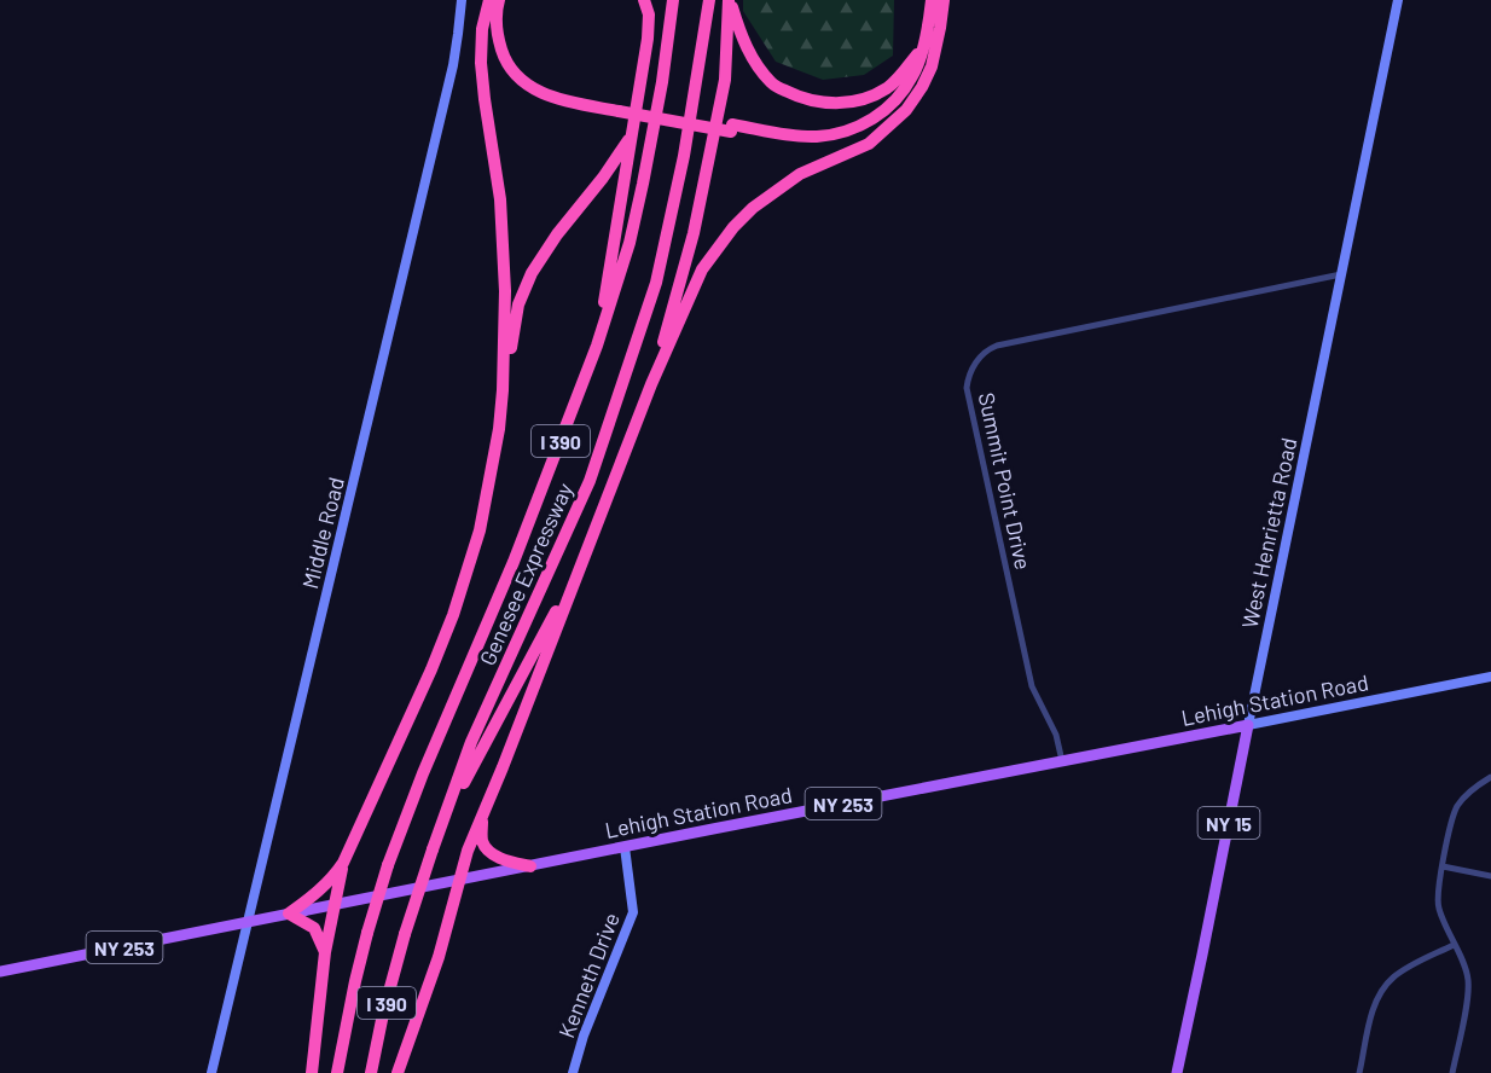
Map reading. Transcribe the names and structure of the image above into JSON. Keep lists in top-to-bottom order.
{
  "streets": {
    "highway": ["I 390", "Genesee Expressway"],
    "main road": [
      "West Henrietta Road",
      "Lehigh Station Road",
      "NY 253",
      "NY 15"
    ],
    "street": ["Summit Point Drive", "Middle Road", "Kenneth Drive"]
  },
  "crossings": [
    ["Summit Point Drive", "West Henrietta Road"],
    ["Summit Point Drive", "Lehigh Station Road"],
    ["Middle Road", "Lehigh Station Road"],
    ["West Henrietta Road", "Lehigh Station Road"],
    ["Lehigh Station Road", "Kenneth Drive"]
  ]
}
